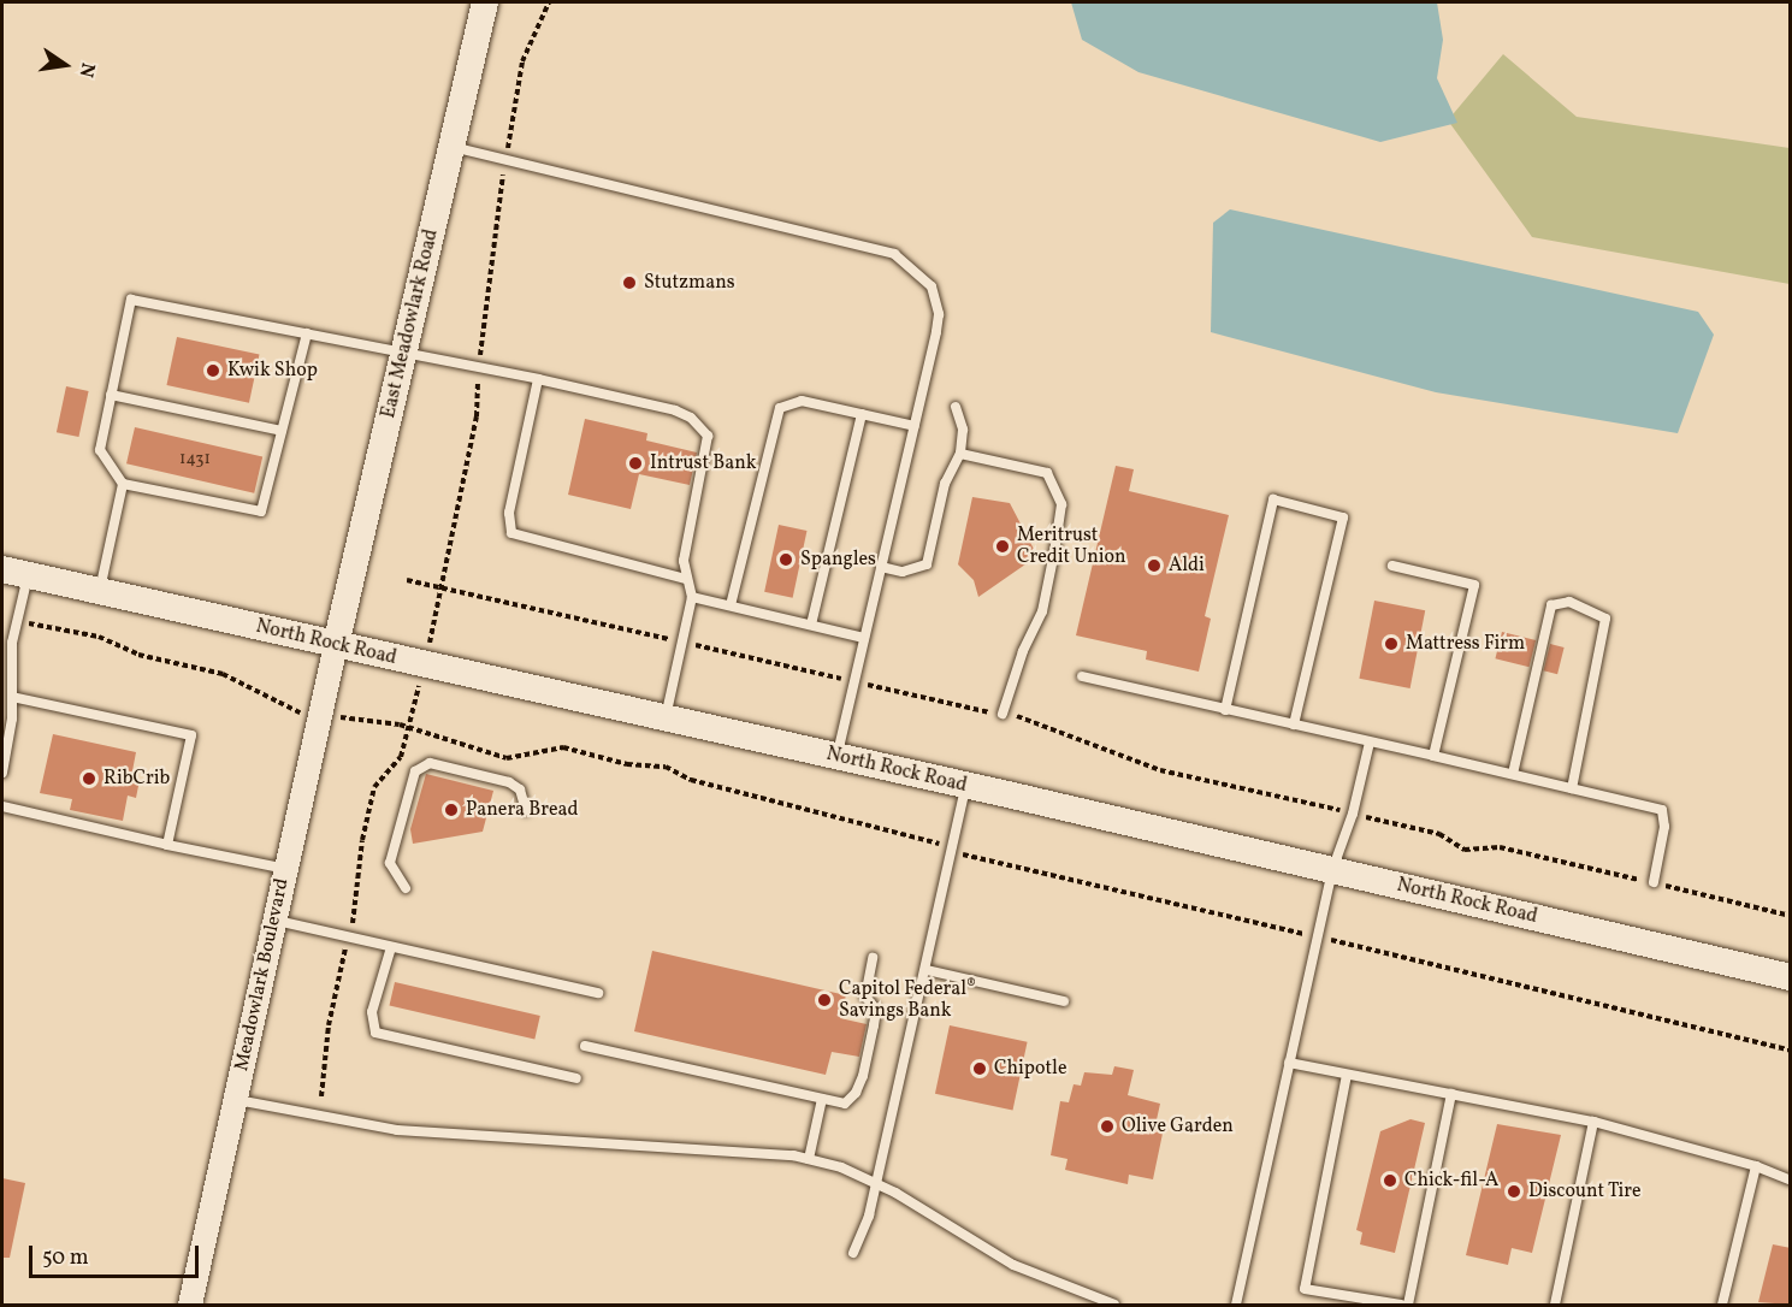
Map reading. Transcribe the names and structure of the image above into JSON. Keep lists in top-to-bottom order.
{
  "streets": {
    "main road": ["East Meadowlark Road", "North Rock Road"],
    "street": ["Meadowlark Boulevard"]
  },
  "crossings": [
    ["East Meadowlark Road", "North Rock Road"],
    ["East Meadowlark Road", "Meadowlark Boulevard"],
    ["North Rock Road", "Meadowlark Boulevard"]
  ],
  "places": [
    "Stutzmans",
    "Kwik Shop",
    "Intrust Bank",
    "Meritrust Credit Union",
    "Spangles",
    "Aldi",
    "Mattress Firm",
    "RibCrib",
    "Panera Bread",
    "Capitol Federal® Savings Bank",
    "Chipotle",
    "Olive Garden",
    "Chick-fil-A",
    "Discount Tire"
  ],
  "house_numbers": ["1431"],
  "scale_bar": "50 m",
  "north": "right"
}
